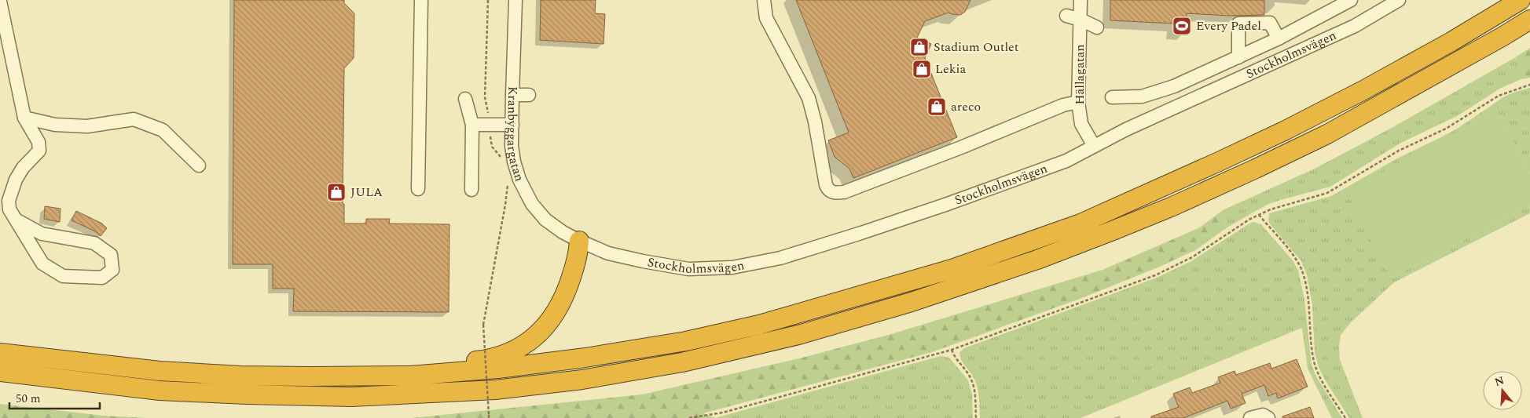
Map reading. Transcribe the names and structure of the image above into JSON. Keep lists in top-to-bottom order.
{
  "streets": {
    "street": ["Stockholmsvägen", "Hällagatan", "Kranbyggargatan"]
  },
  "crossings": [
    ["Stockholmsvägen", "Hällagatan"],
    ["Stockholmsvägen", "Kranbyggargatan"]
  ],
  "places": {
    "sports": ["Every Padel"],
    "shop": [
      "Stadium Outlet",
      "Lekia",
      "areco",
      "JULA"
    ]
  },
  "scale_bar": "50 m",
  "north": "top"
}
